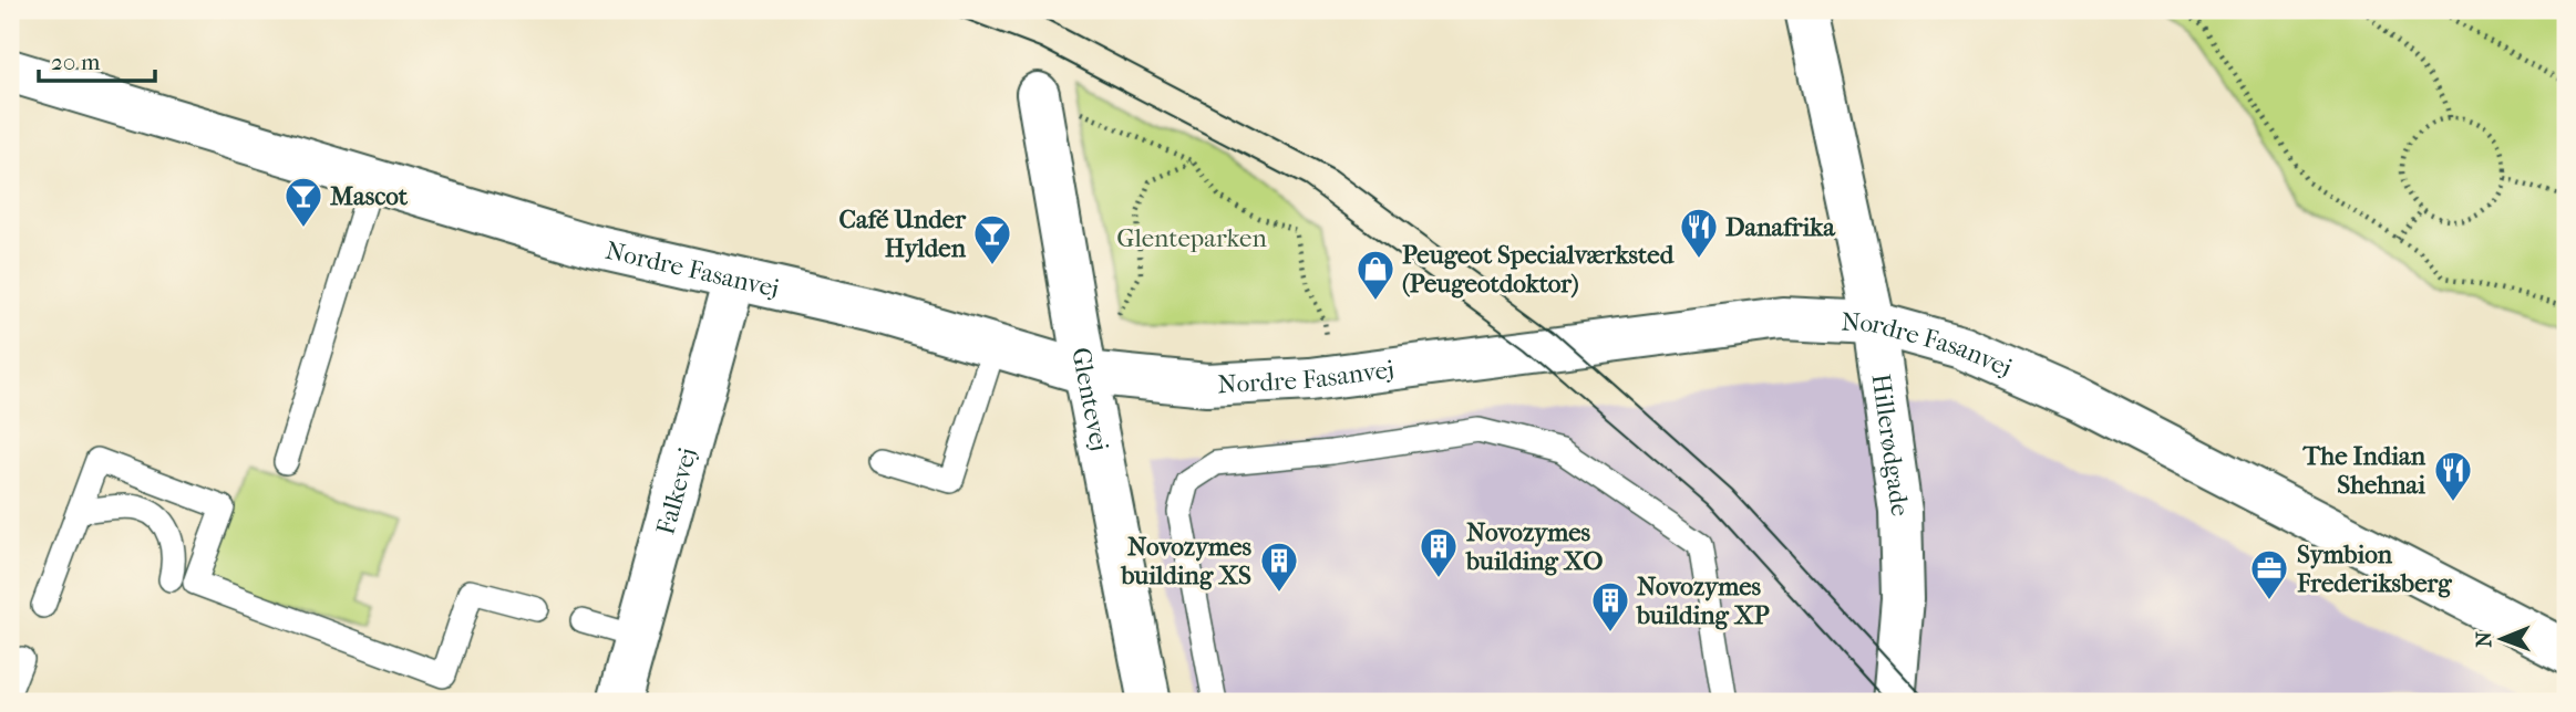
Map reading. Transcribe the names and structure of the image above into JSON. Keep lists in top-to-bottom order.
{
  "streets": {
    "street": [
      "Nordre Fasanvej",
      "Glentevej",
      "Hillerødgade",
      "Falkevej"
    ]
  },
  "crossings": [
    ["Nordre Fasanvej", "Glentevej"],
    ["Nordre Fasanvej", "Hillerødgade"],
    ["Nordre Fasanvej", "Falkevej"]
  ],
  "parks": ["Glenteparken"],
  "places": {
    "bar": ["Mascot", "Café Under Hylden"],
    "restaurant": ["Danafrika", "The Indian Shehnai"],
    "shop": ["Peugeot Specialværksted (Peugeotdoktor)"],
    "building": ["Novozymes building XO", "Novozymes building XS", "Novozymes building XP"],
    "office": ["Symbion Frederiksberg"]
  },
  "scale_bar": "20 m",
  "north": "left"
}
